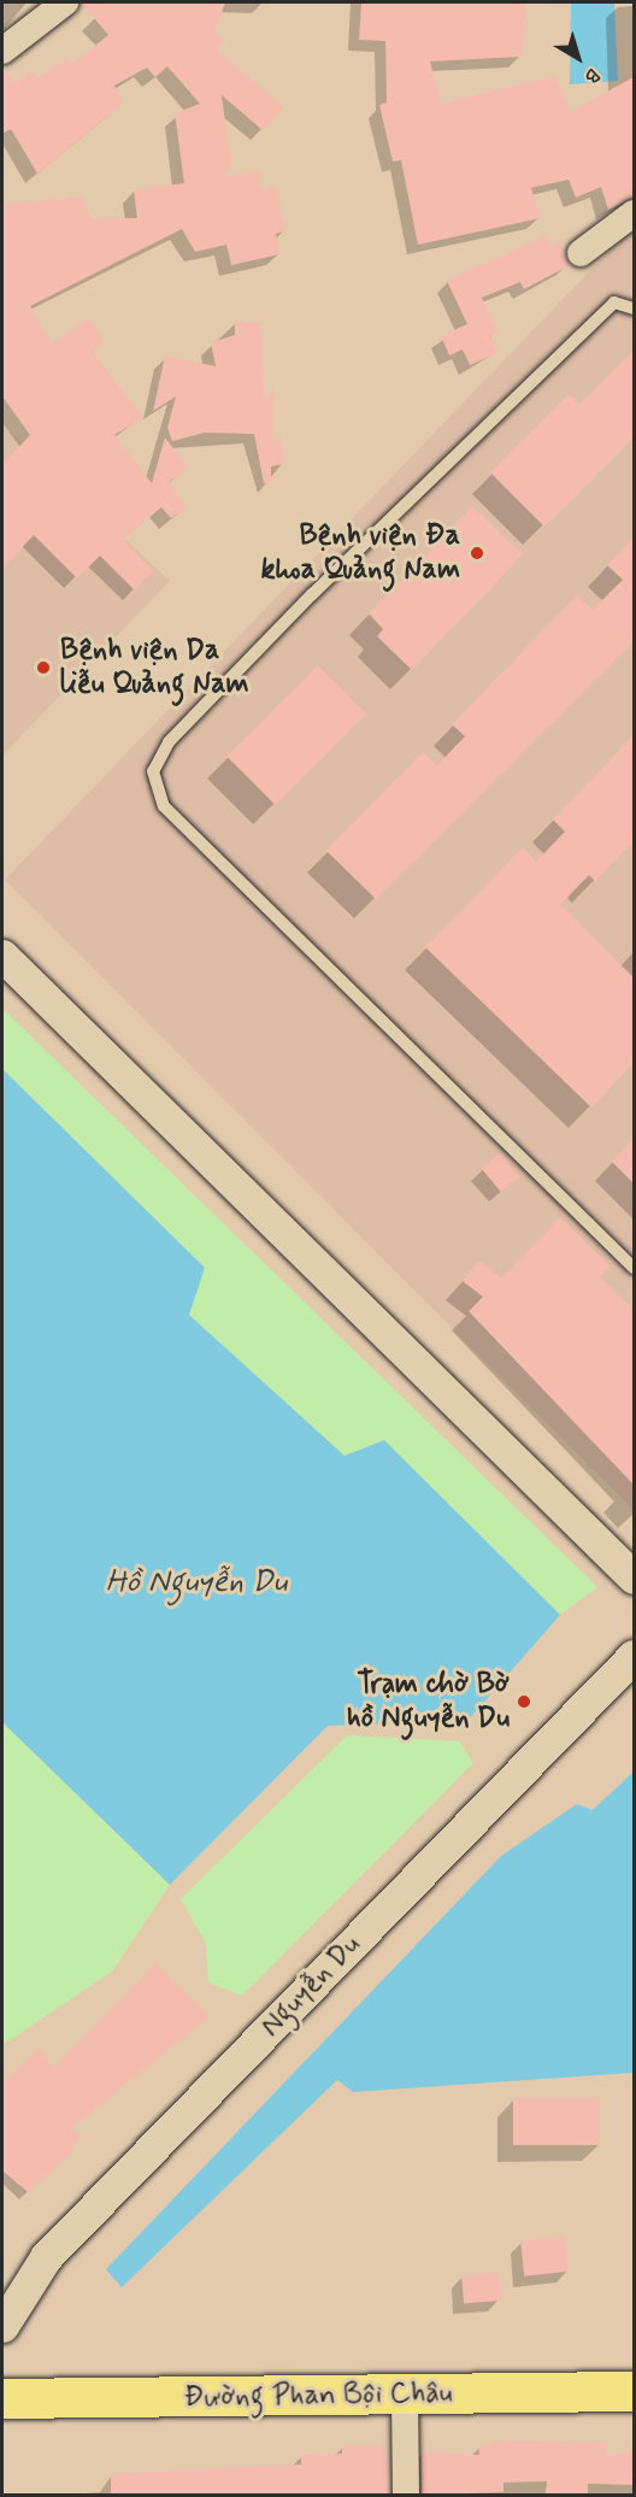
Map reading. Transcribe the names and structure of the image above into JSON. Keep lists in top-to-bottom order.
{
  "streets": {
    "main road": ["Đường Phan Bội Châu"],
    "street": ["Nguyễn Du"]
  },
  "water": ["Hồ Nguyễn Du"],
  "places": ["Bệnh viện Đa khoa Quảng Nam", "Bệnh viện Da liễu Quảng Nam", "Trạm chờ Bờ hồ Nguyễn Du"],
  "north": "bottom right"
}
